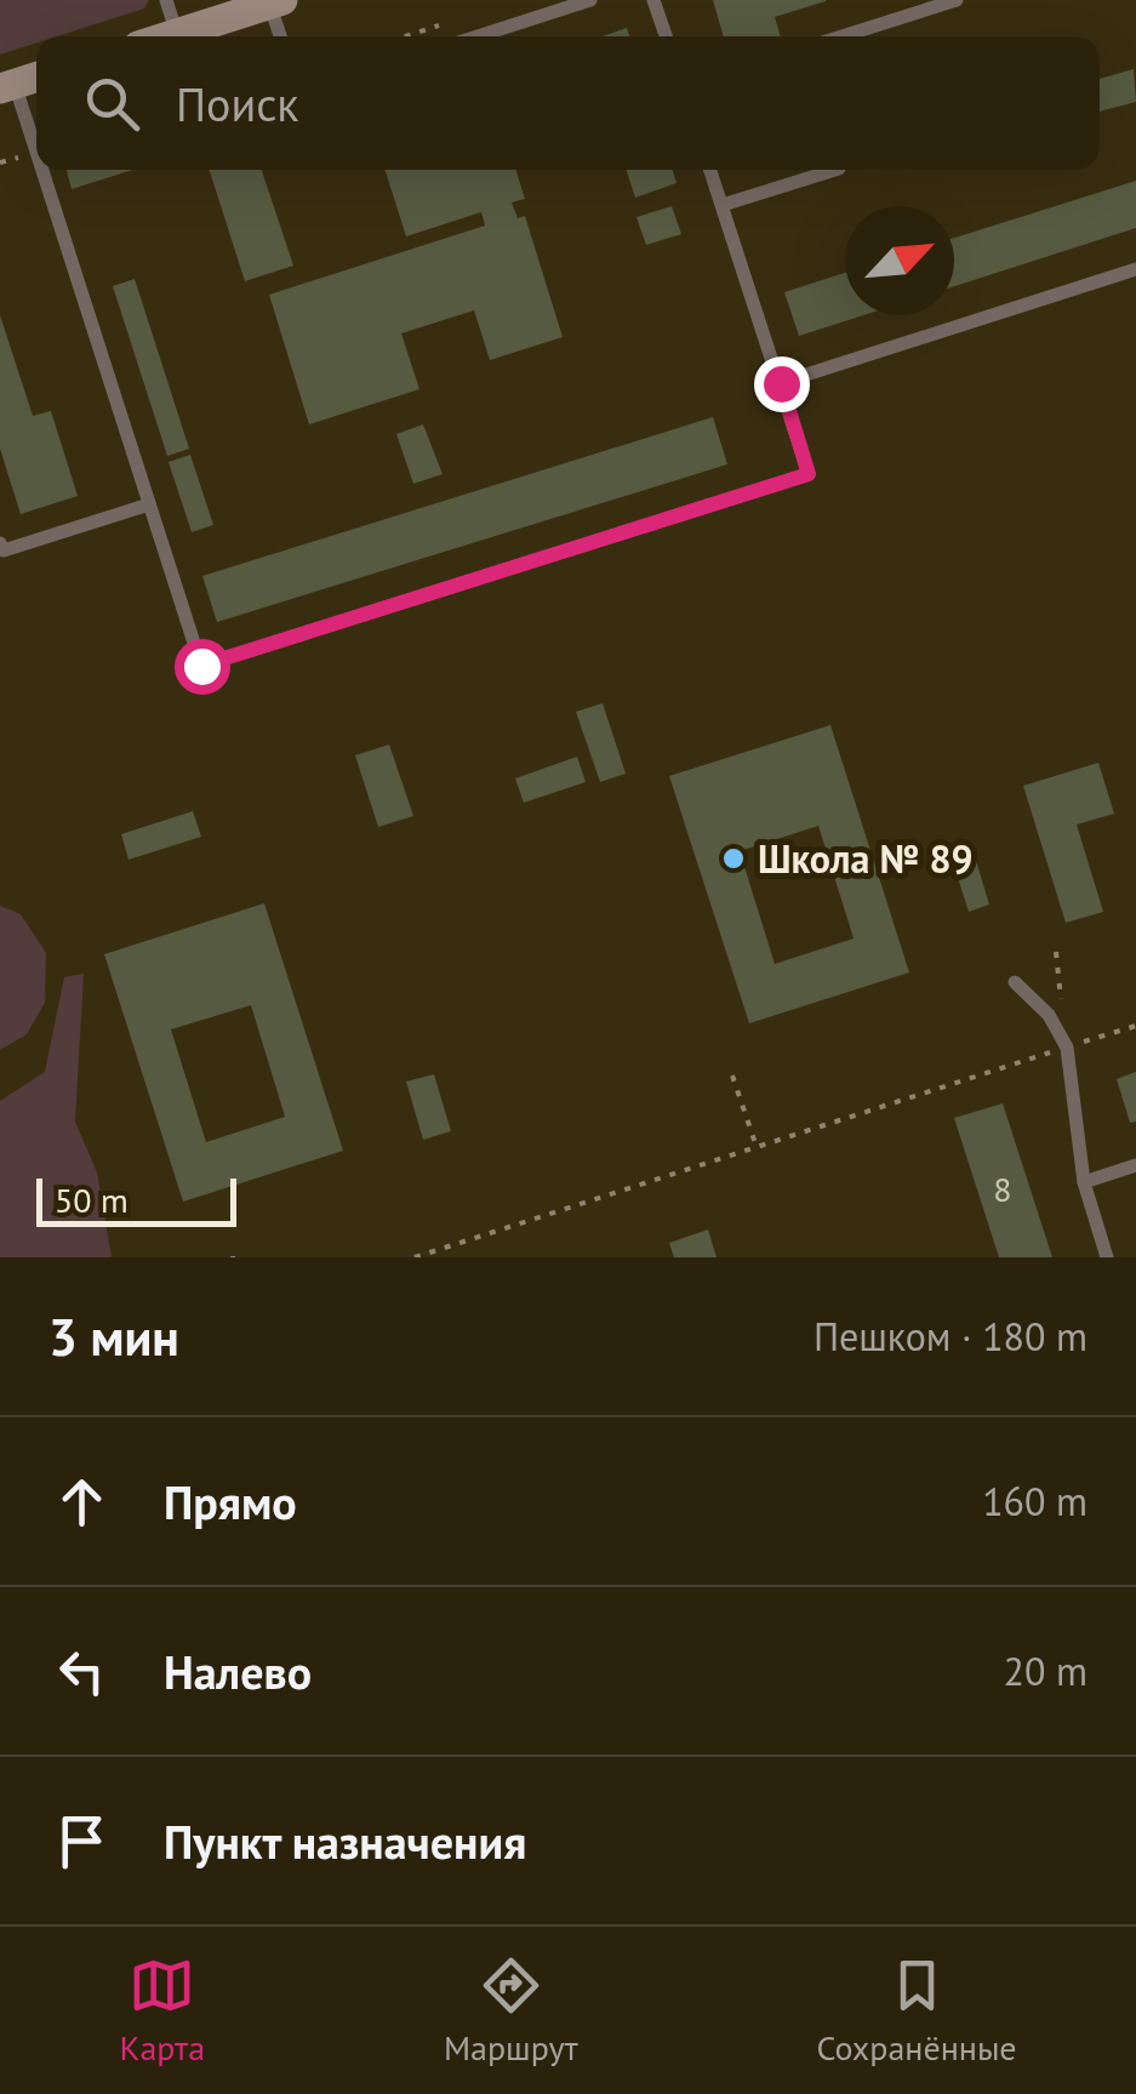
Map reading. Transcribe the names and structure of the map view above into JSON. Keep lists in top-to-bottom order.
{
  "places": ["Школа № 89"],
  "house_numbers": ["8"],
  "scale_bar": "50 m",
  "north": "top right",
  "page": {
    "search": "Поиск",
    "scale": "50 m",
    "heading": ["3 мин", "Пешком · 180 m"],
    "list": [
      ["Прямо", "160 m"],
      ["Налево", "20 m"],
      "Пункт назначения"
    ],
    "nav": ["Карта", "Маршрут", "Сохранённые"]
  }
}
